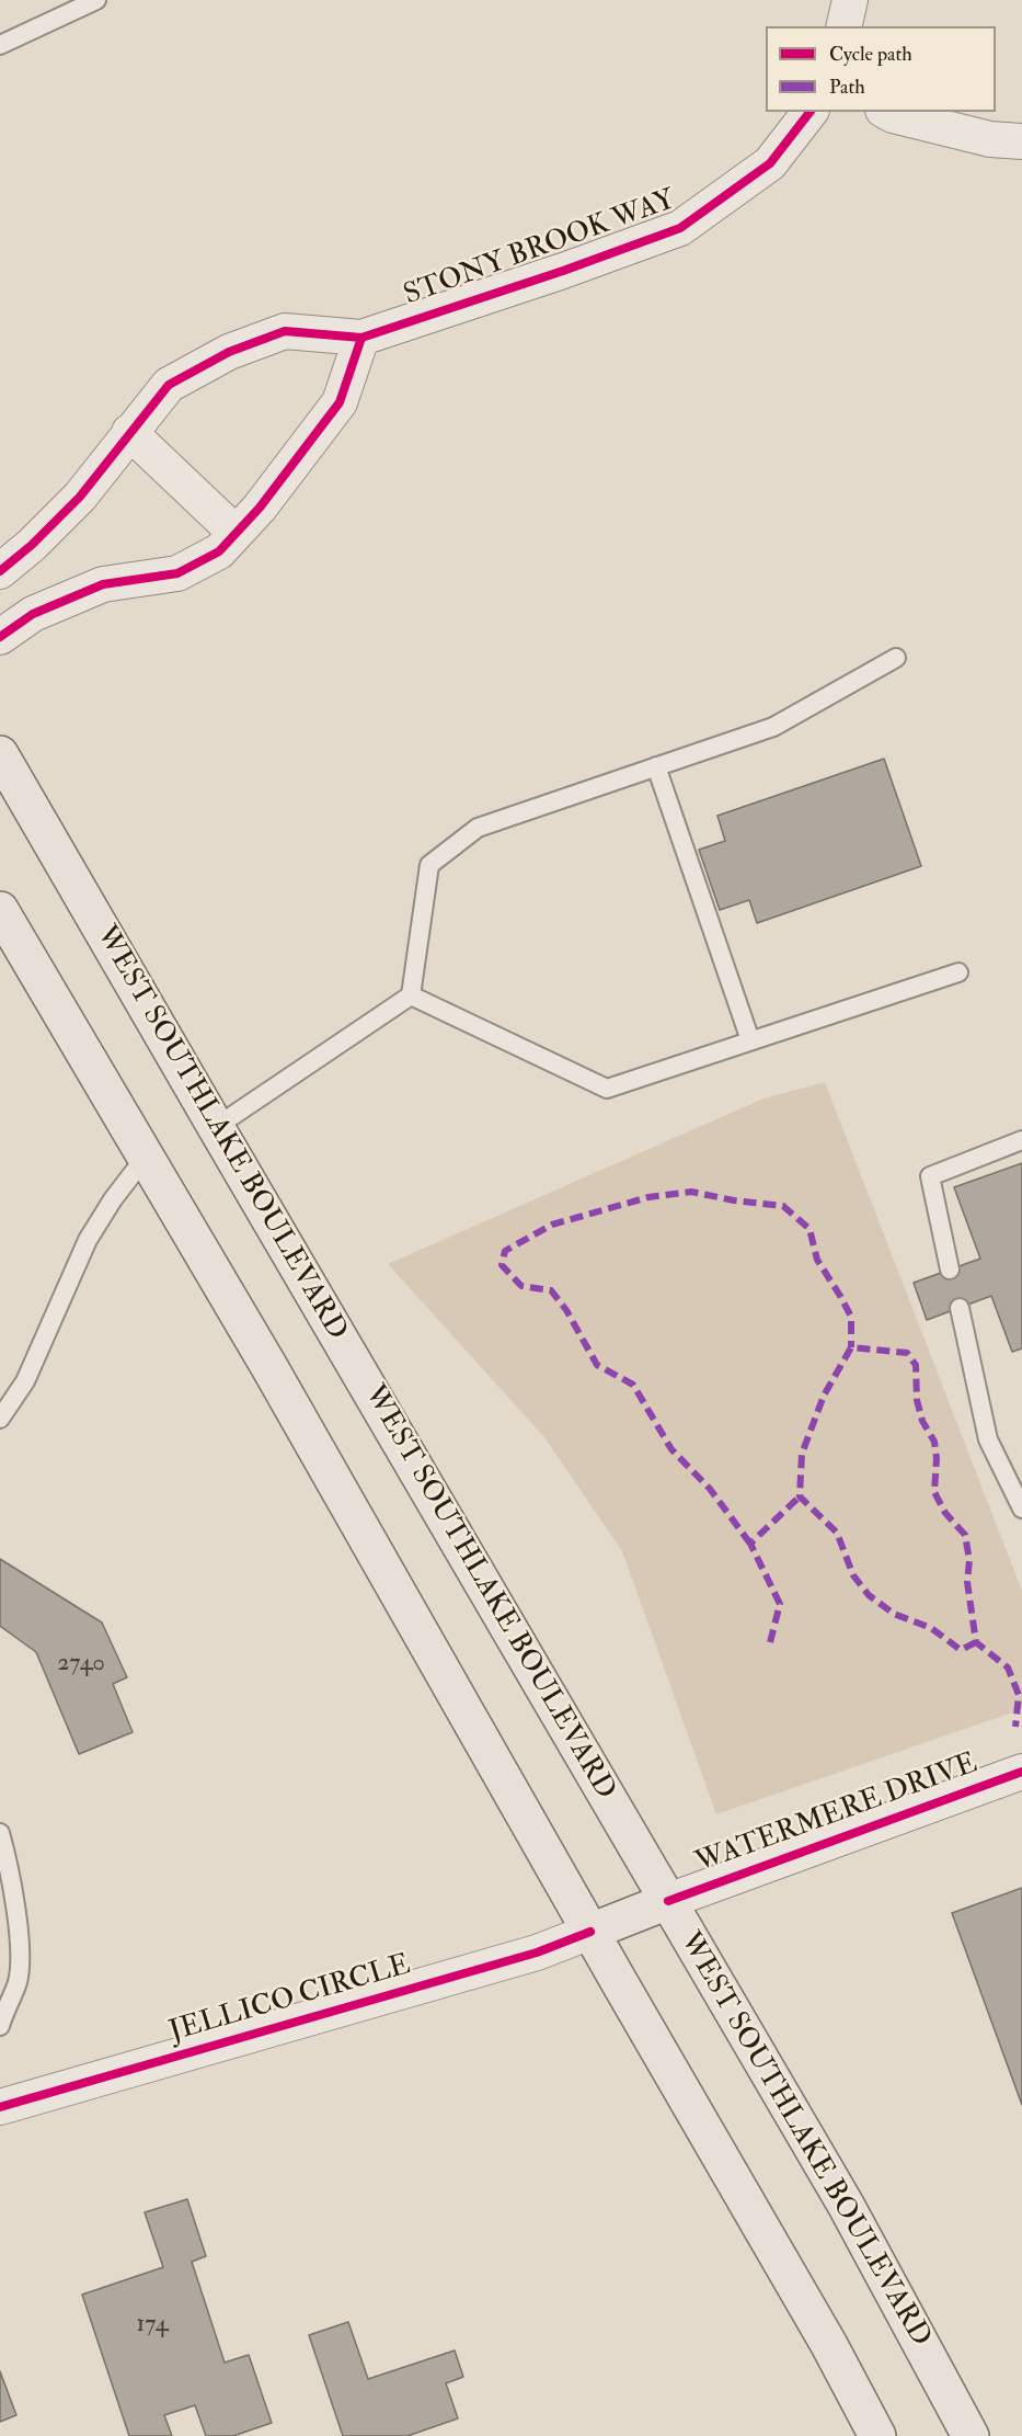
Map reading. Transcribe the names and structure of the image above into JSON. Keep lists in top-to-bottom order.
{
  "streets": {
    "main road": ["WEST SOUTHLAKE BOULEVARD"],
    "street": ["STONY BROOK WAY", "WATERMERE DRIVE", "JELLICO CIRCLE"]
  },
  "crossings": [
    ["WEST SOUTHLAKE BOULEVARD", "WATERMERE DRIVE"]
  ],
  "house_numbers": ["2740", "174"],
  "legend": ["Cycle path", "Path"]
}
